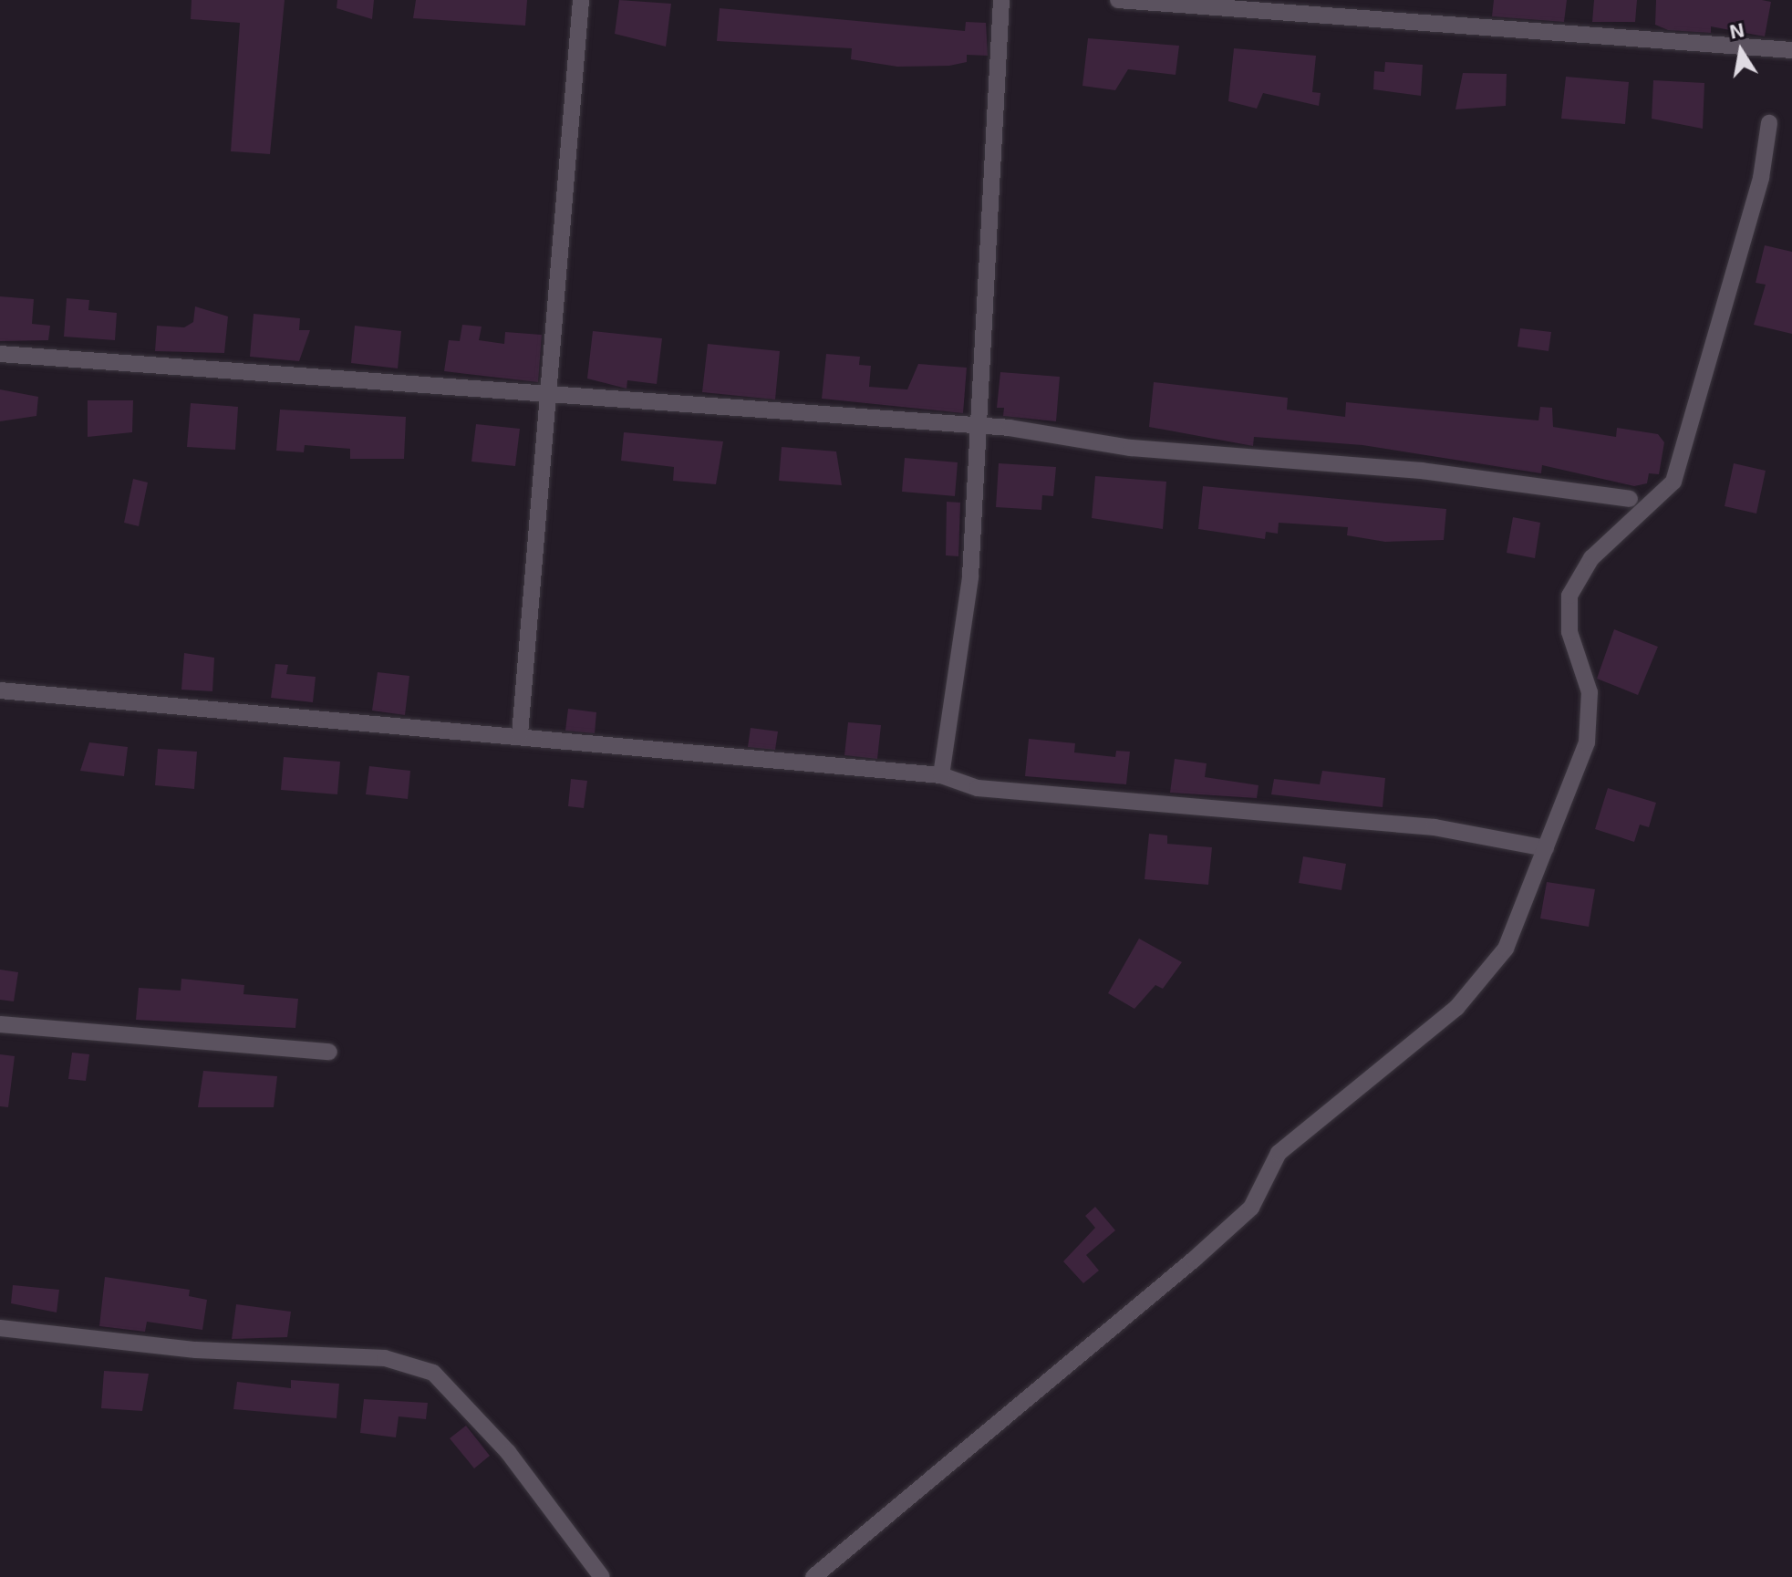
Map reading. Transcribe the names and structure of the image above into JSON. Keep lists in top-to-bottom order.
{
  "north": "top"
}
